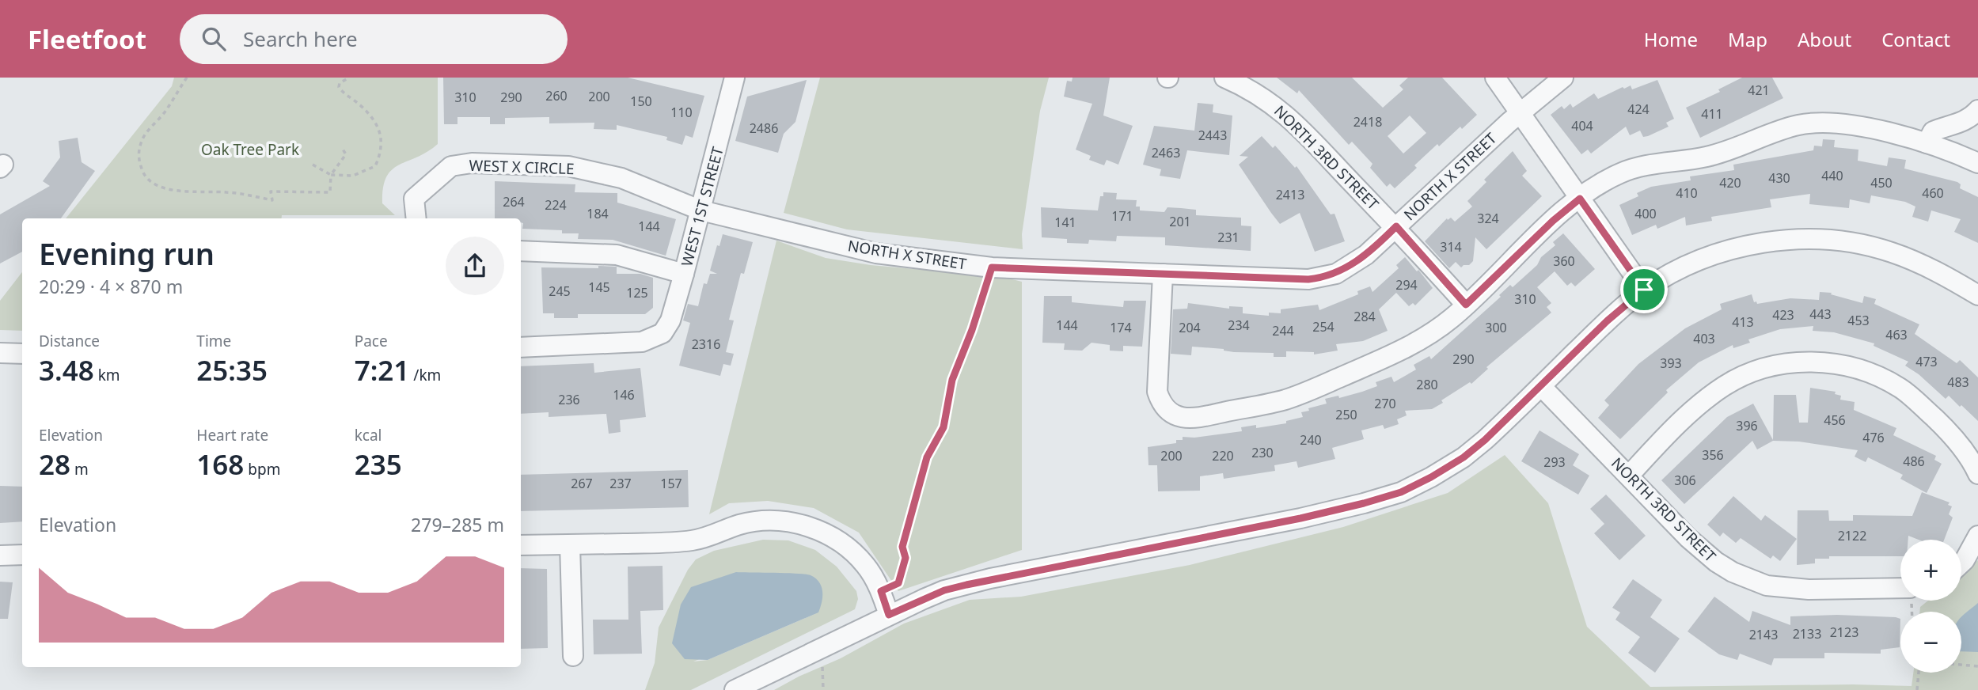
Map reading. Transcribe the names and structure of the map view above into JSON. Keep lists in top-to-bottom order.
{
  "streets": {
    "street": [
      "NORTH 3RD STREET",
      "WEST X CIRCLE",
      "NORTH X STREET",
      "WEST 1ST STREET"
    ]
  },
  "crossings": [
    ["NORTH 3RD STREET", "NORTH X STREET"],
    ["WEST X CIRCLE", "NORTH X STREET"],
    ["WEST X CIRCLE", "WEST 1ST STREET"],
    ["NORTH X STREET", "WEST 1ST STREET"]
  ],
  "parks": ["Oak Tree Park"],
  "house_numbers": [
    "421",
    "260",
    "200",
    "310",
    "290",
    "150",
    "424",
    "110",
    "411",
    "2418",
    "404",
    "2486",
    "2443",
    "2463",
    "440",
    "430",
    "420",
    "450",
    "410",
    "460",
    "2413",
    "264",
    "224",
    "184",
    "400",
    "171",
    "324",
    "201",
    "141",
    "144",
    "231",
    "314",
    "360",
    "294",
    "145",
    "245",
    "125",
    "310",
    "443",
    "423",
    "284",
    "453",
    "413",
    "144",
    "234",
    "254",
    "174",
    "204",
    "300",
    "244",
    "463",
    "403",
    "2316",
    "290",
    "473",
    "393",
    "483",
    "280",
    "146",
    "236",
    "270",
    "250",
    "456",
    "396",
    "476",
    "240",
    "230",
    "356",
    "200",
    "220",
    "486",
    "293",
    "306",
    "267",
    "237",
    "157",
    "2122",
    "2123",
    "2133",
    "2143"
  ],
  "page": {
    "header": "Fleetfoot",
    "search": "Search here",
    "nav": [
      "Home",
      "Map",
      "About",
      "Contact"
    ],
    "heading": ["Evening run", "20:29 · 4 × 870 m"],
    "stats": [
      ["Distance", "3.48 km"],
      ["Time", "25:35"],
      ["Pace", "7:21 /km"],
      ["Elevation", "28 m"],
      ["Heart rate", "168 bpm"],
      ["kcal", "235"]
    ],
    "chart": ["Elevation", "279–285 m"],
    "map_buttons": ["+", "−"]
  }
}
